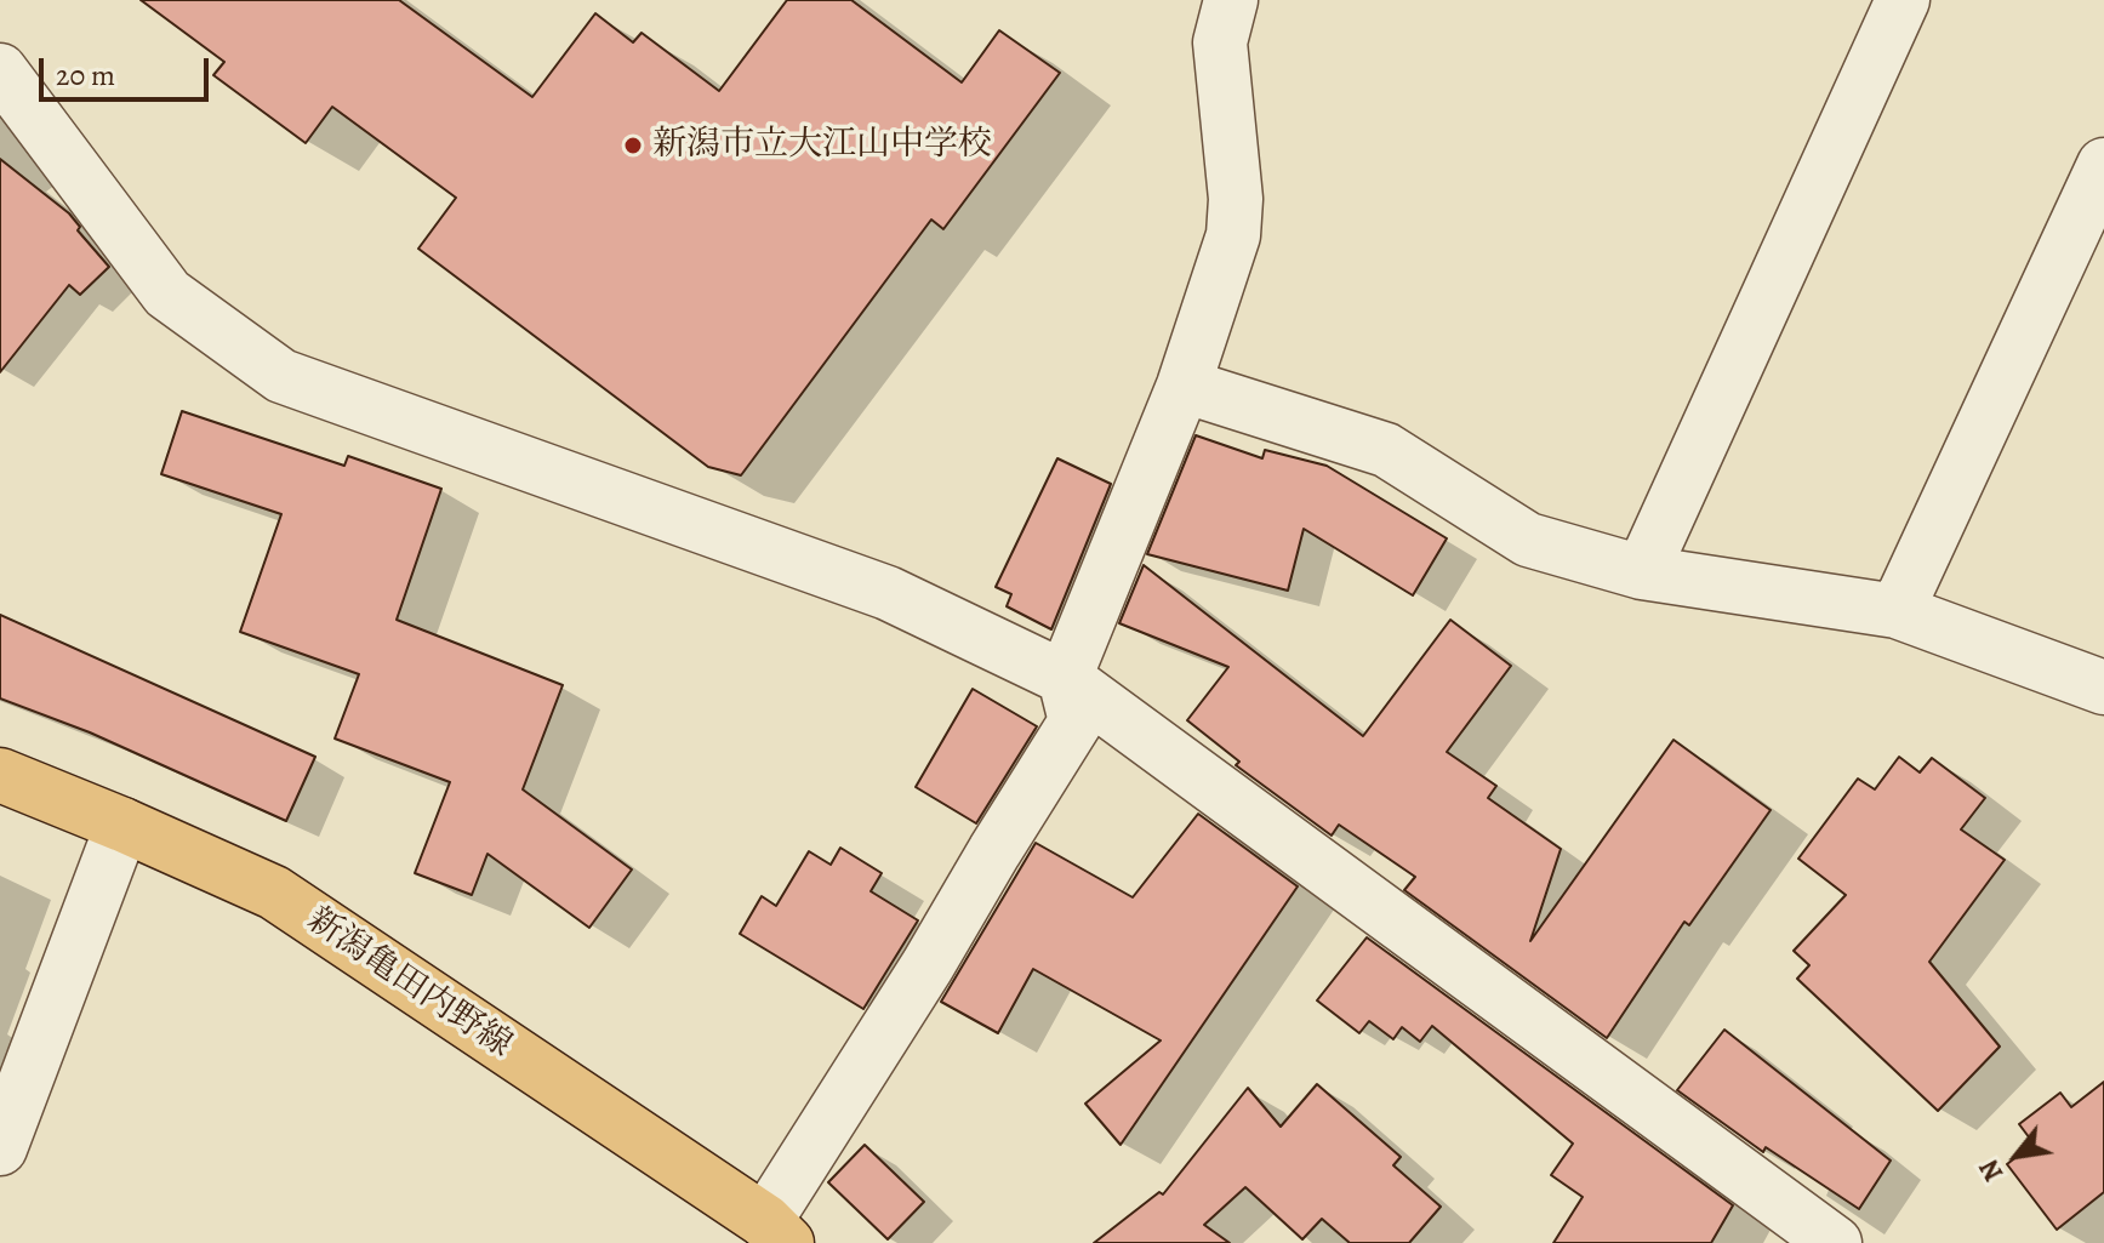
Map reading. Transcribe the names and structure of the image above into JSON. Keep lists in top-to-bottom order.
{
  "streets": {
    "main road": ["新潟亀田内野線"]
  },
  "places": ["新潟市立大江山中学校"],
  "scale_bar": "20 m",
  "north": "bottom left"
}
